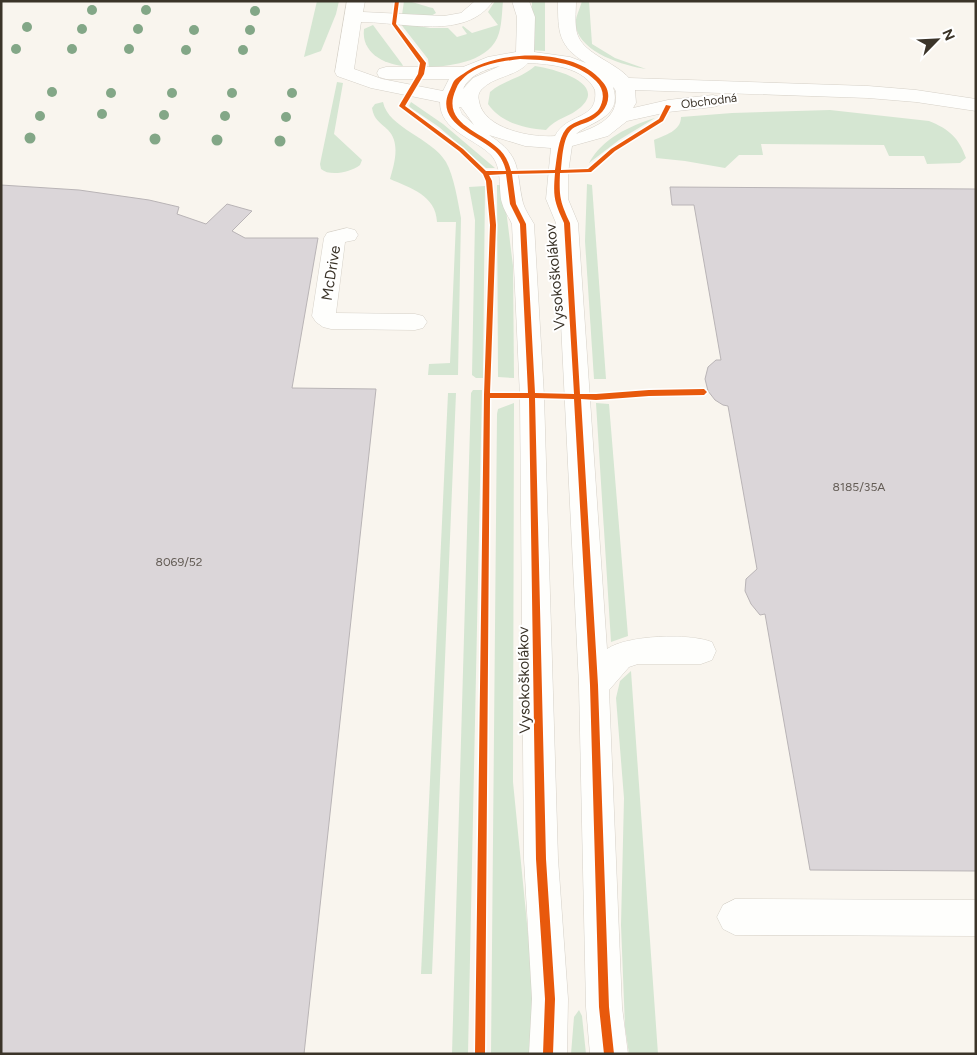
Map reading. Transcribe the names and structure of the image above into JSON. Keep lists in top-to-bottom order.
{
  "streets": {
    "street": ["Obchodná", "McDrive", "Vysokoškolákov"]
  },
  "crossings": [
    ["Obchodná", "Vysokoškolákov"]
  ],
  "house_numbers": ["8185/35A", "8069/52"],
  "north": "top right"
}
